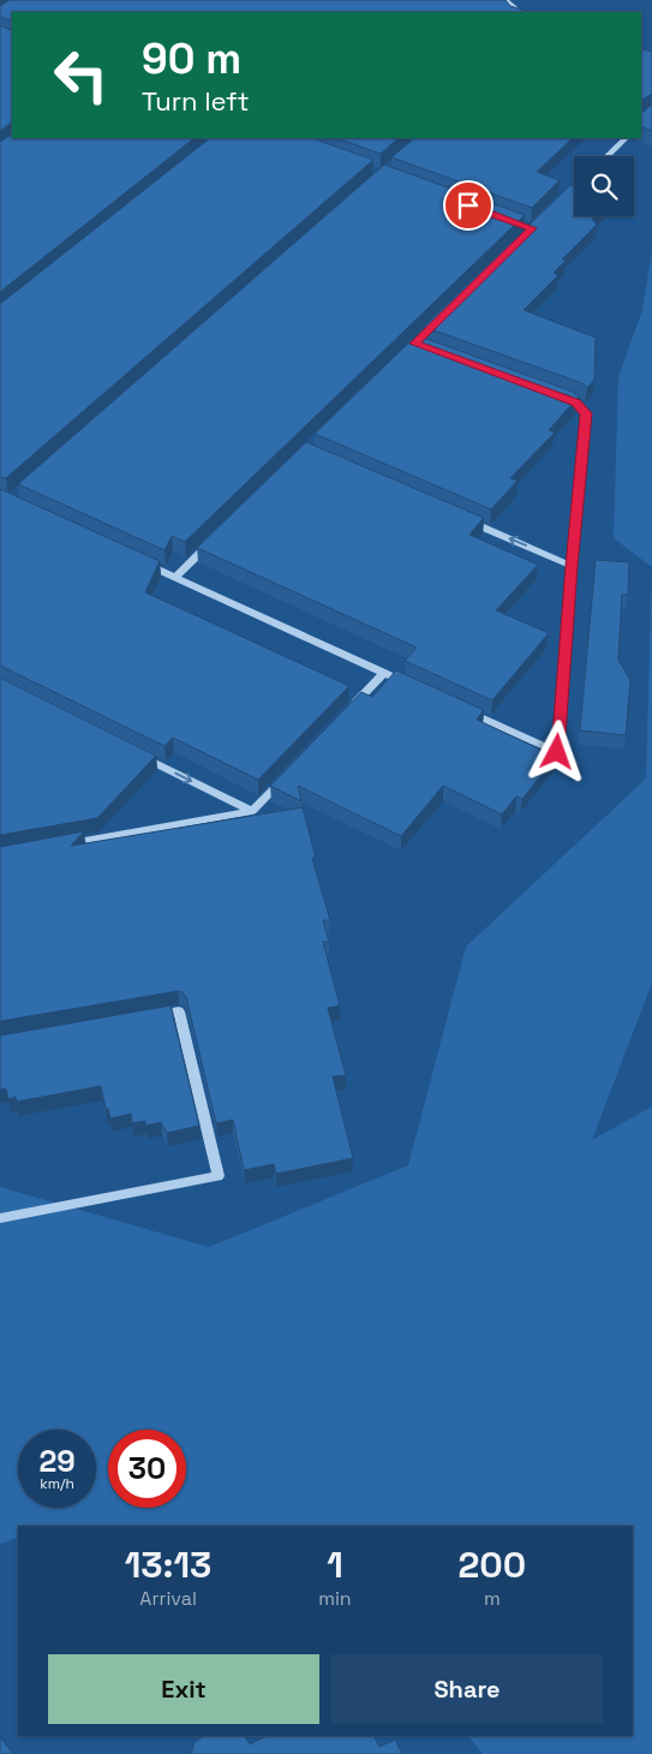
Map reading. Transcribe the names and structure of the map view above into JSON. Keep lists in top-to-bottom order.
{
  "page": {
    "turn": ["90 m", "Turn left"],
    "speed": "29 km/h",
    "limit": "30",
    "eta": [
      "13:13",
      "Arrival",
      "1",
      "min",
      "200",
      "m"
    ],
    "buttons": ["Exit", "Share"]
  }
}
